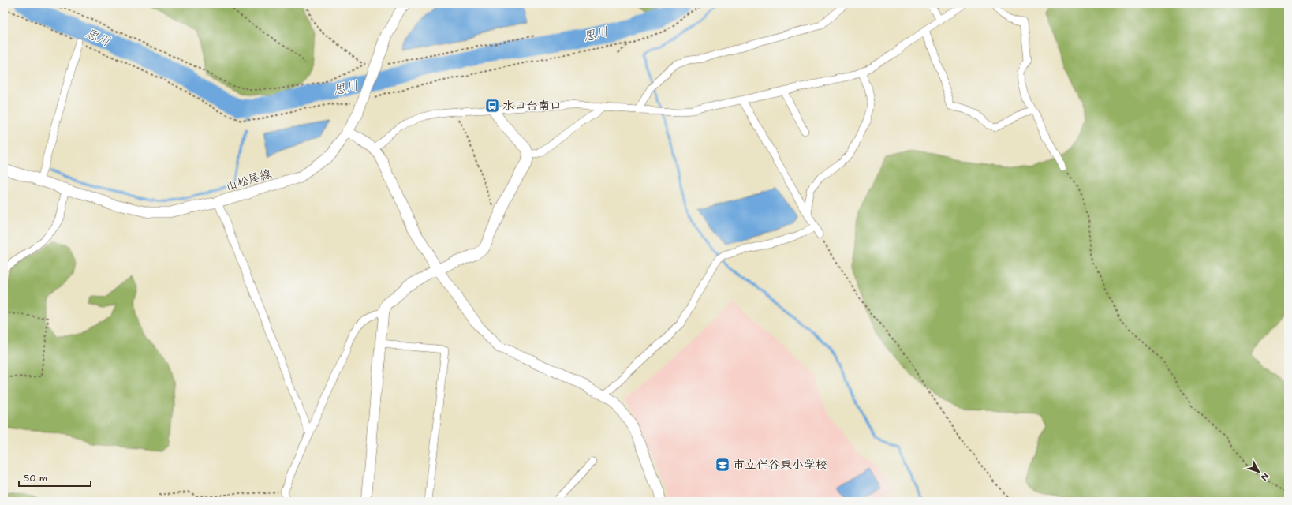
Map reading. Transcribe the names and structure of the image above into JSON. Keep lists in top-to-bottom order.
{
  "streets": {
    "street": ["山松尾線"]
  },
  "water": ["思川"],
  "places": {
    "bus stop": ["水口台南口"],
    "school or university": ["市立伴谷東小学校"]
  },
  "scale_bar": "50 m",
  "north": "bottom right"
}
